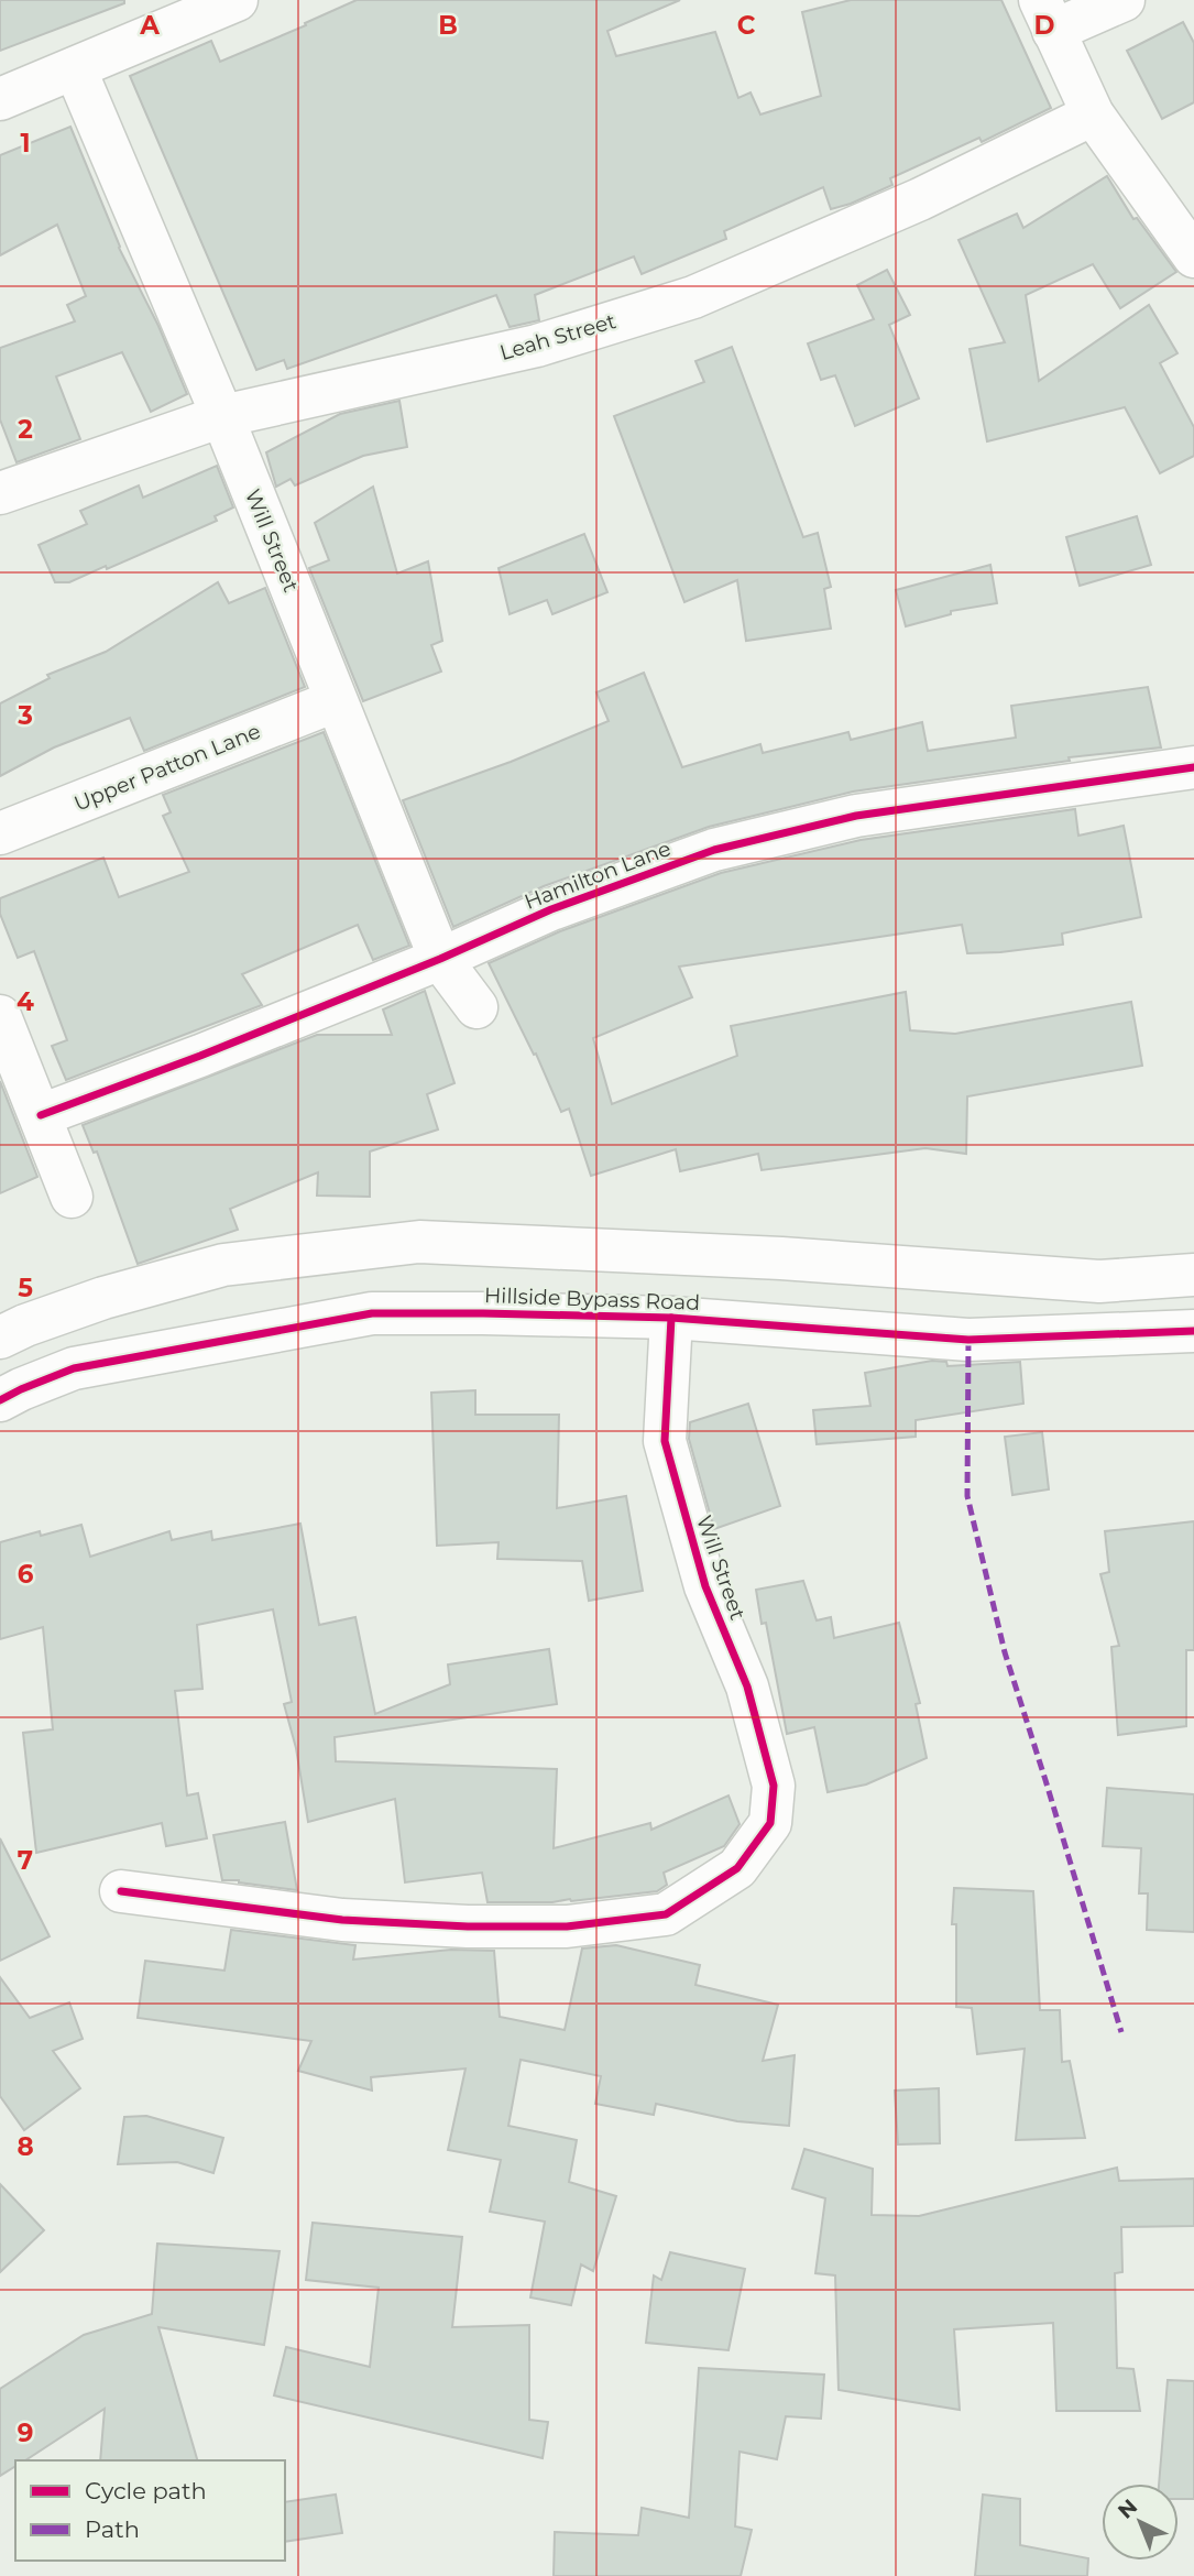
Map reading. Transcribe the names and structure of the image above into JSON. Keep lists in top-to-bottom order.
{
  "streets": {
    "street": [
      "Leah Street",
      "Will Street",
      "Upper Patton Lane",
      "Hamilton Lane",
      "Hillside Bypass Road"
    ]
  },
  "crossings": [
    ["Leah Street", "Will Street"],
    ["Will Street", "Upper Patton Lane"],
    ["Will Street", "Hamilton Lane"],
    ["Will Street", "Hillside Bypass Road"]
  ],
  "legend": ["Cycle path", "Path"],
  "north": "top left",
  "grid": {
    "columns": [
      "A",
      "B",
      "C",
      "D"
    ],
    "rows": [
      "1",
      "2",
      "3",
      "4",
      "5",
      "6",
      "7",
      "8",
      "9"
    ]
  }
}
